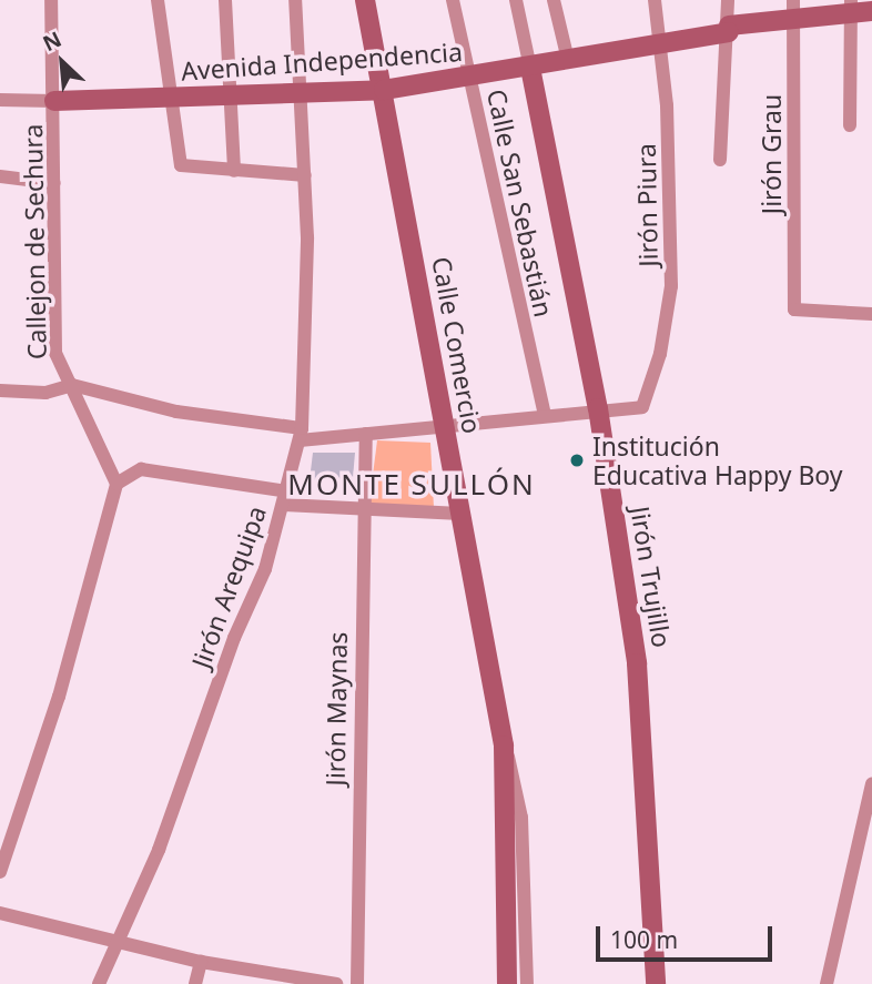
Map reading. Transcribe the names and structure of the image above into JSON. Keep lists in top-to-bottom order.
{
  "streets": {
    "street": [
      "Avenida Independencia",
      "Jirón Grau",
      "Calle San Sebastián",
      "Jirón Piura",
      "Callejon de Sechura",
      "Calle Comercio",
      "Jirón Trujillo",
      "Jirón Arequipa",
      "Jirón Maynas"
    ]
  },
  "crossings": [
    ["Avenida Independencia", "Jirón Grau"],
    ["Avenida Independencia", "Calle San Sebastián"],
    ["Avenida Independencia", "Jirón Piura"],
    ["Avenida Independencia", "Callejon de Sechura"],
    ["Avenida Independencia", "Calle Comercio"],
    ["Avenida Independencia", "Jirón Trujillo"],
    ["Avenida Independencia", "Jirón Arequipa"],
    ["Jirón Piura", "Jirón Trujillo"]
  ],
  "districts": ["MONTE SULLÓN"],
  "places": ["Institución Educativa Happy Boy"],
  "scale_bar": "100 m",
  "north": "top left"
}
